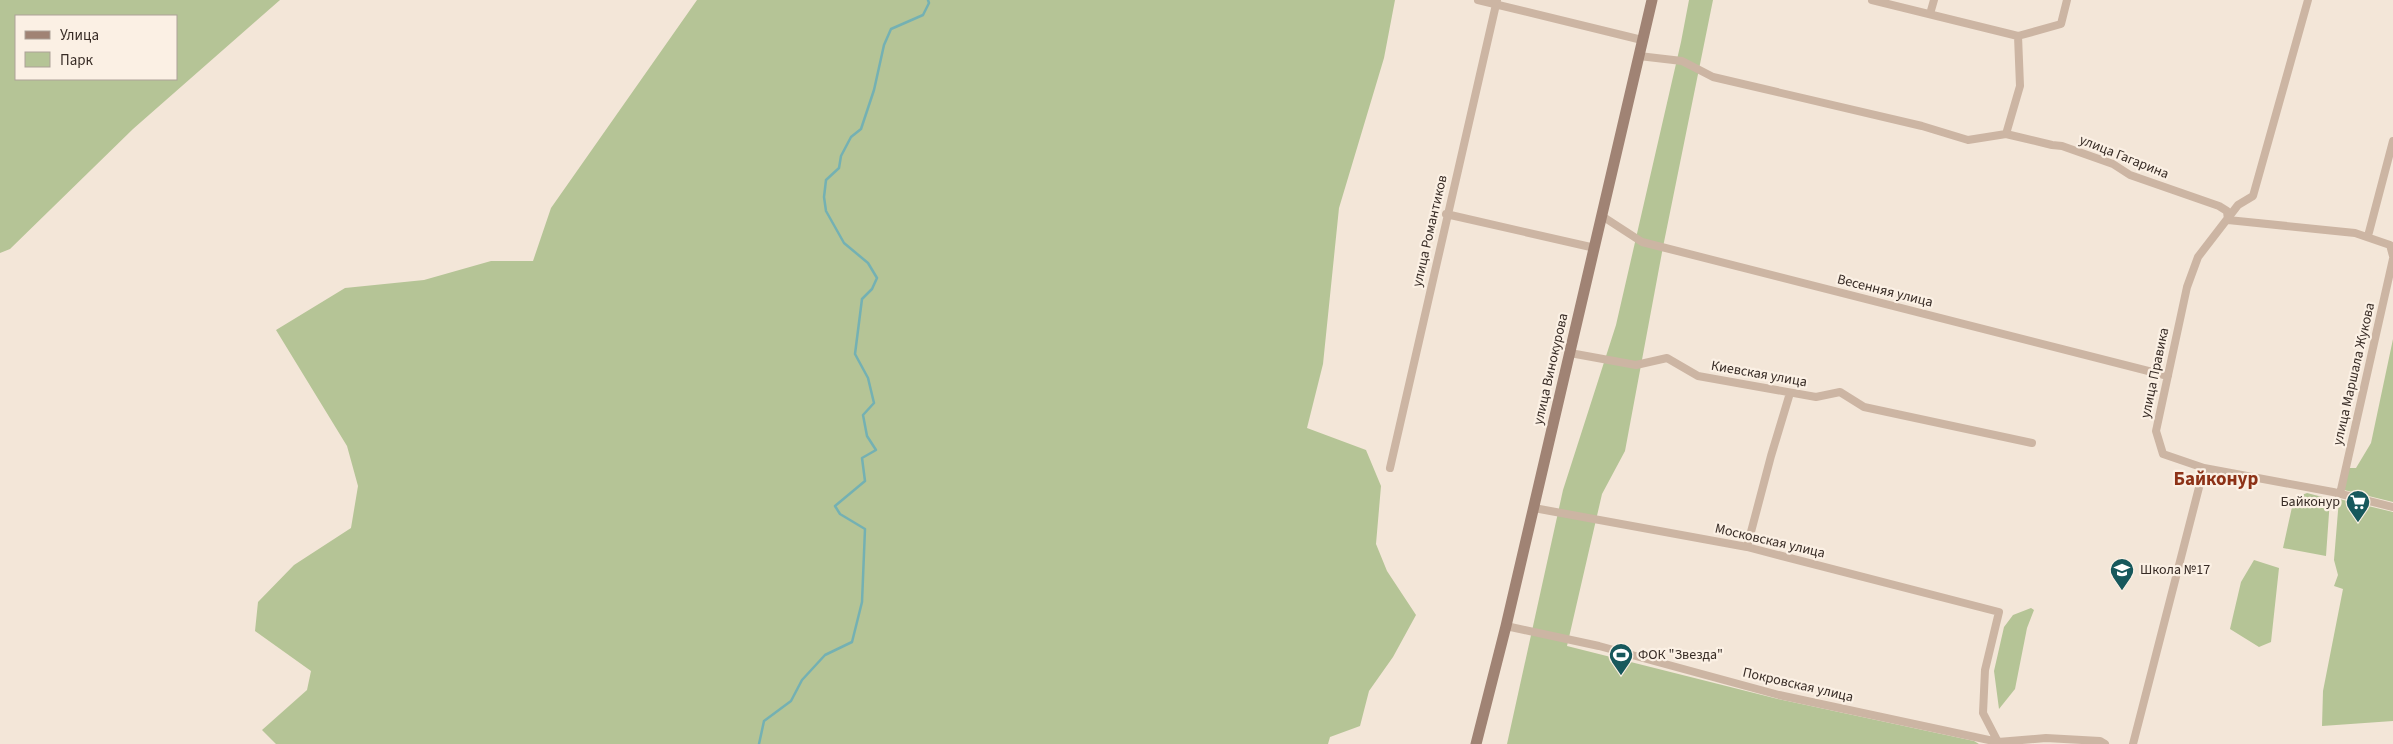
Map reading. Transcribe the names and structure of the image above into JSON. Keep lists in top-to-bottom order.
{
  "streets": {
    "main road": ["улица Винокурова"],
    "street": [
      "улица Гагарина",
      "улица Романтиков",
      "Весенняя улица",
      "улица Правика",
      "Киевская улица",
      "улица Маршала Жукова",
      "Московская улица",
      "Покровская улица"
    ]
  },
  "crossings": [
    ["улица Гагарина", "улица Винокурова"],
    ["улица Гагарина", "улица Правика"],
    ["Весенняя улица", "улица Винокурова"],
    ["Весенняя улица", "улица Правика"],
    ["улица Винокурова", "Киевская улица"],
    ["улица Винокурова", "Московская улица"],
    ["улица Винокурова", "Покровская улица"],
    ["Московская улица", "Покровская улица"]
  ],
  "districts": ["Байконур"],
  "places": {
    "supermarket": ["Байконур"],
    "school or university": ["Школа №17"],
    "sports": ["ФОК \"Звезда\""]
  },
  "legend": ["Улица", "Парк"]
}
